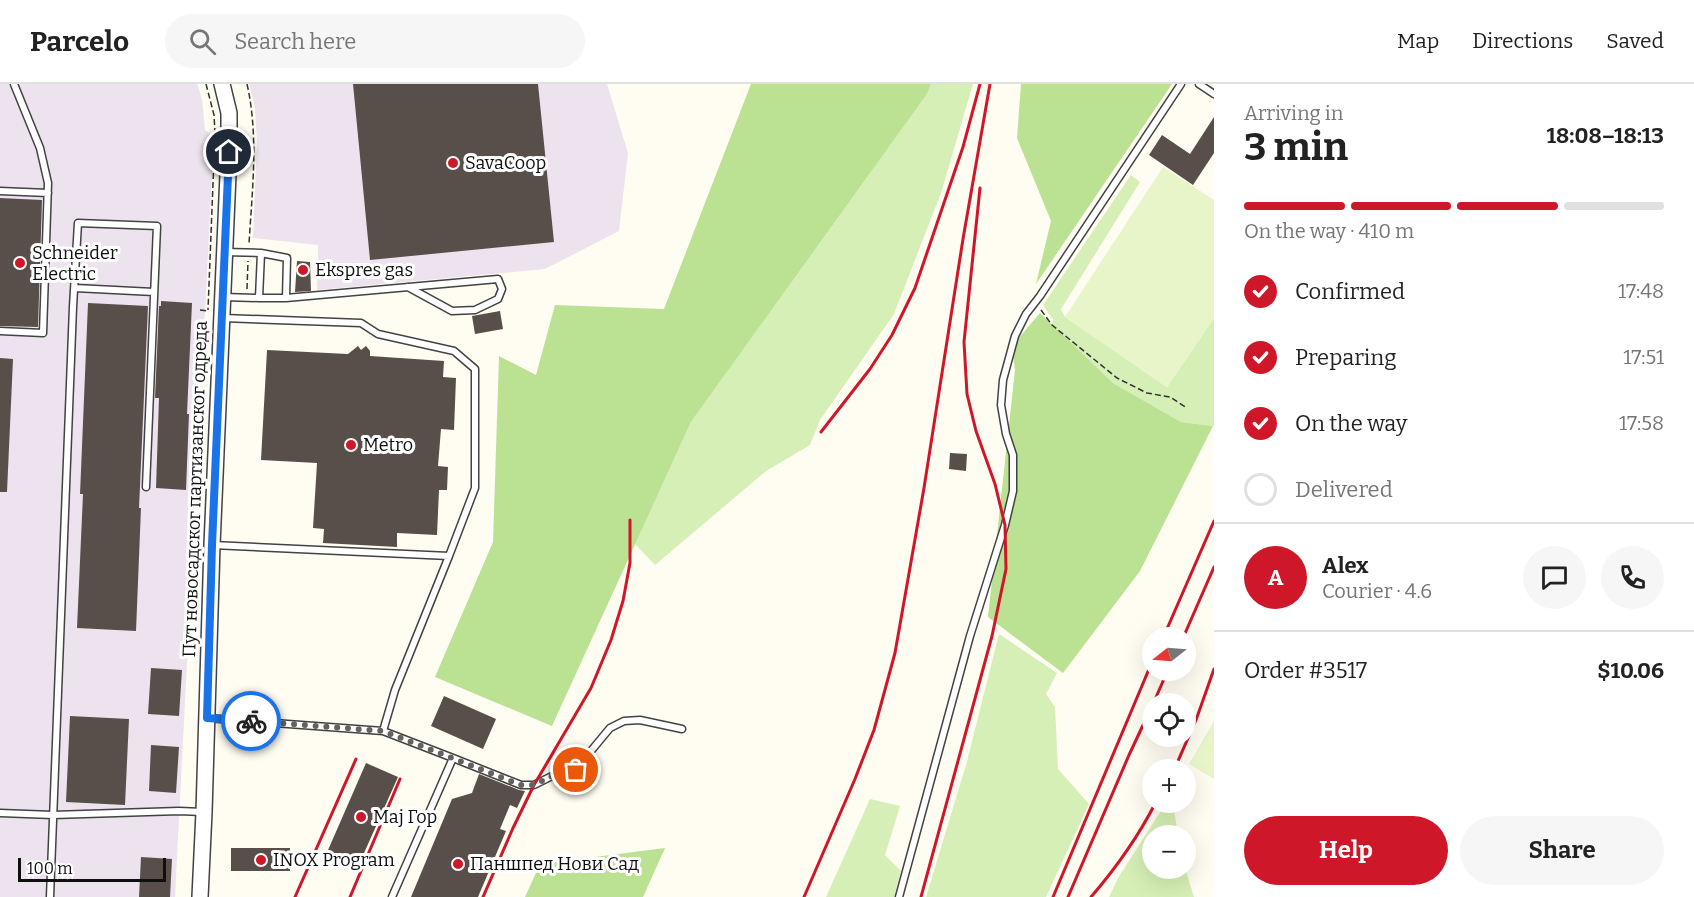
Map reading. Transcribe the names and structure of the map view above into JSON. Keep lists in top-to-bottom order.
{
  "streets": {
    "street": ["Пут новосадског партизанског одреда"]
  },
  "places": [
    "SavaCoop",
    "Schneider Electric",
    "Ekspres gas",
    "Metro",
    "Мај Гор",
    "INOX Program",
    "Паншпед Нови Сад"
  ],
  "scale_bar": "100 m",
  "north": "left",
  "page": {
    "header": "Parcelo",
    "search": "Search here",
    "nav": ["Map", "Directions", "Saved"],
    "heading": ["3 min", "Arriving in", "18:08–18:13"],
    "panel": [
      "Alex",
      "Courier · 4.6",
      "Order #3517",
      "$10.06"
    ],
    "bar": "On the way · 410 m",
    "list": [
      ["Confirmed", "17:48"],
      ["Preparing", "17:51"],
      ["On the way", "17:58"],
      "Delivered"
    ],
    "round": "A",
    "map_buttons": ["+", "−"],
    "buttons": ["Help", "Share"],
    "scale": "100 m"
  }
}
